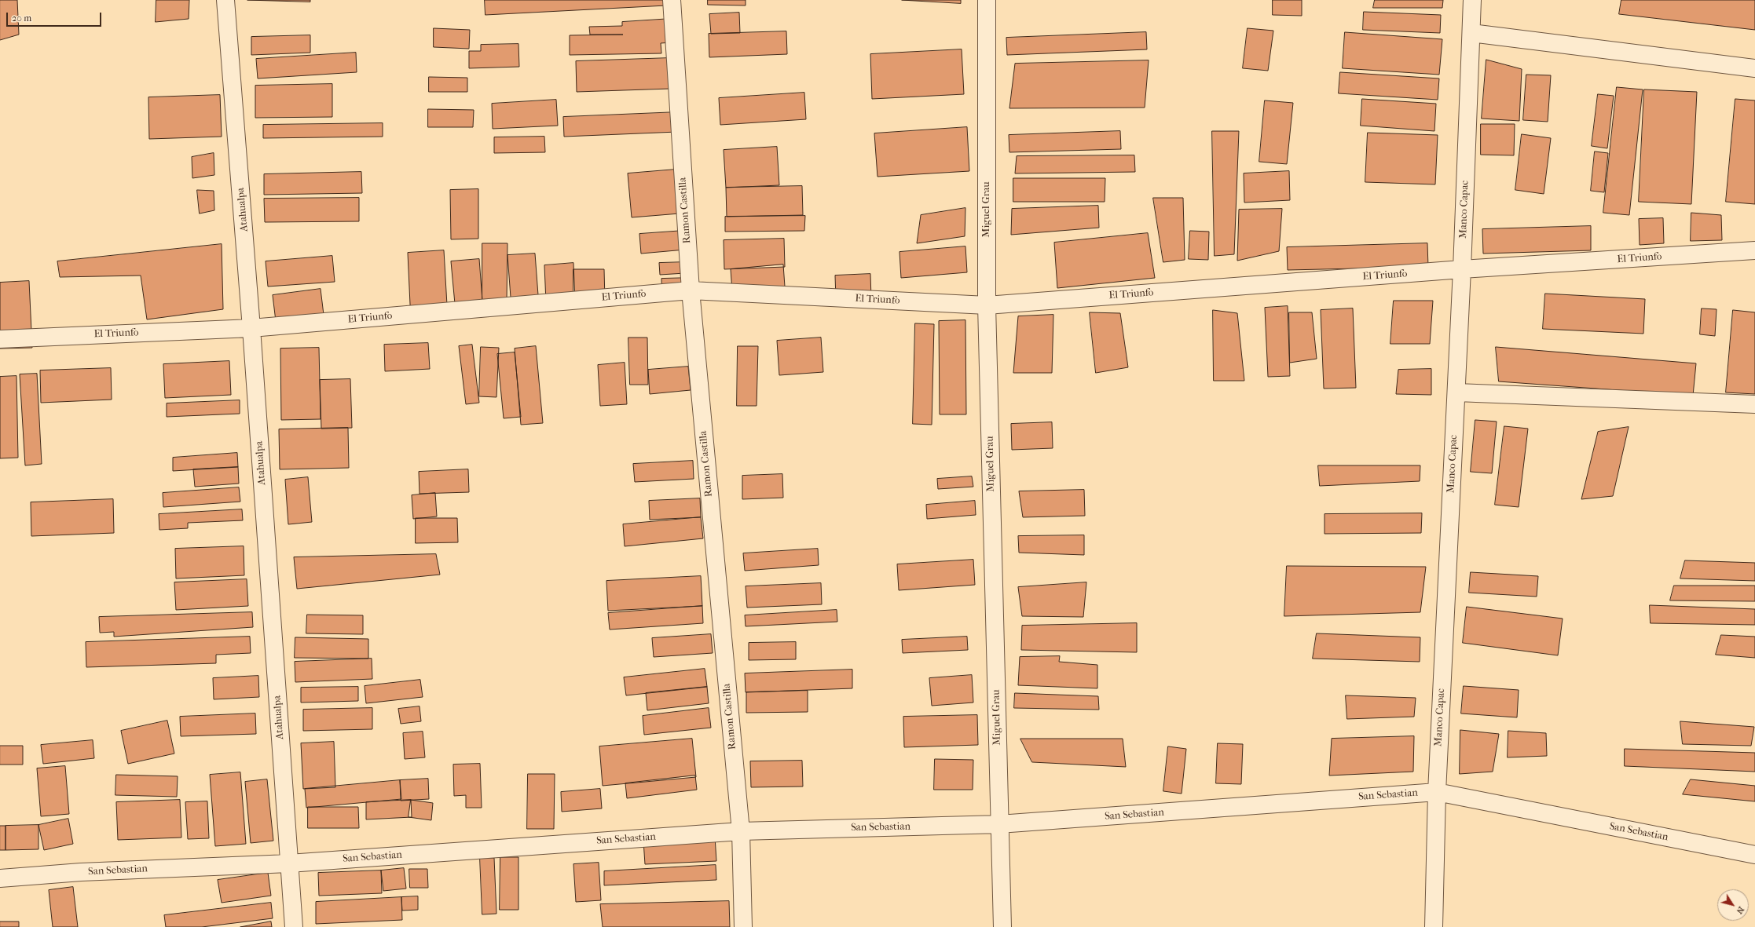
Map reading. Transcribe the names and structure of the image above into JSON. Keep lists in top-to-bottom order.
{
  "streets": {
    "street": [
      "Atahualpa",
      "Miguel Grau",
      "Manco Capac",
      "Ramon Castilla",
      "El Triunfo",
      "San Sebastian"
    ]
  },
  "crossings": [
    ["Atahualpa", "El Triunfo"],
    ["Atahualpa", "San Sebastian"],
    ["Miguel Grau", "El Triunfo"],
    ["Miguel Grau", "San Sebastian"],
    ["Manco Capac", "El Triunfo"],
    ["Manco Capac", "San Sebastian"],
    ["Ramon Castilla", "El Triunfo"],
    ["Ramon Castilla", "San Sebastian"]
  ],
  "scale_bar": "20 m",
  "north": "bottom right"
}
